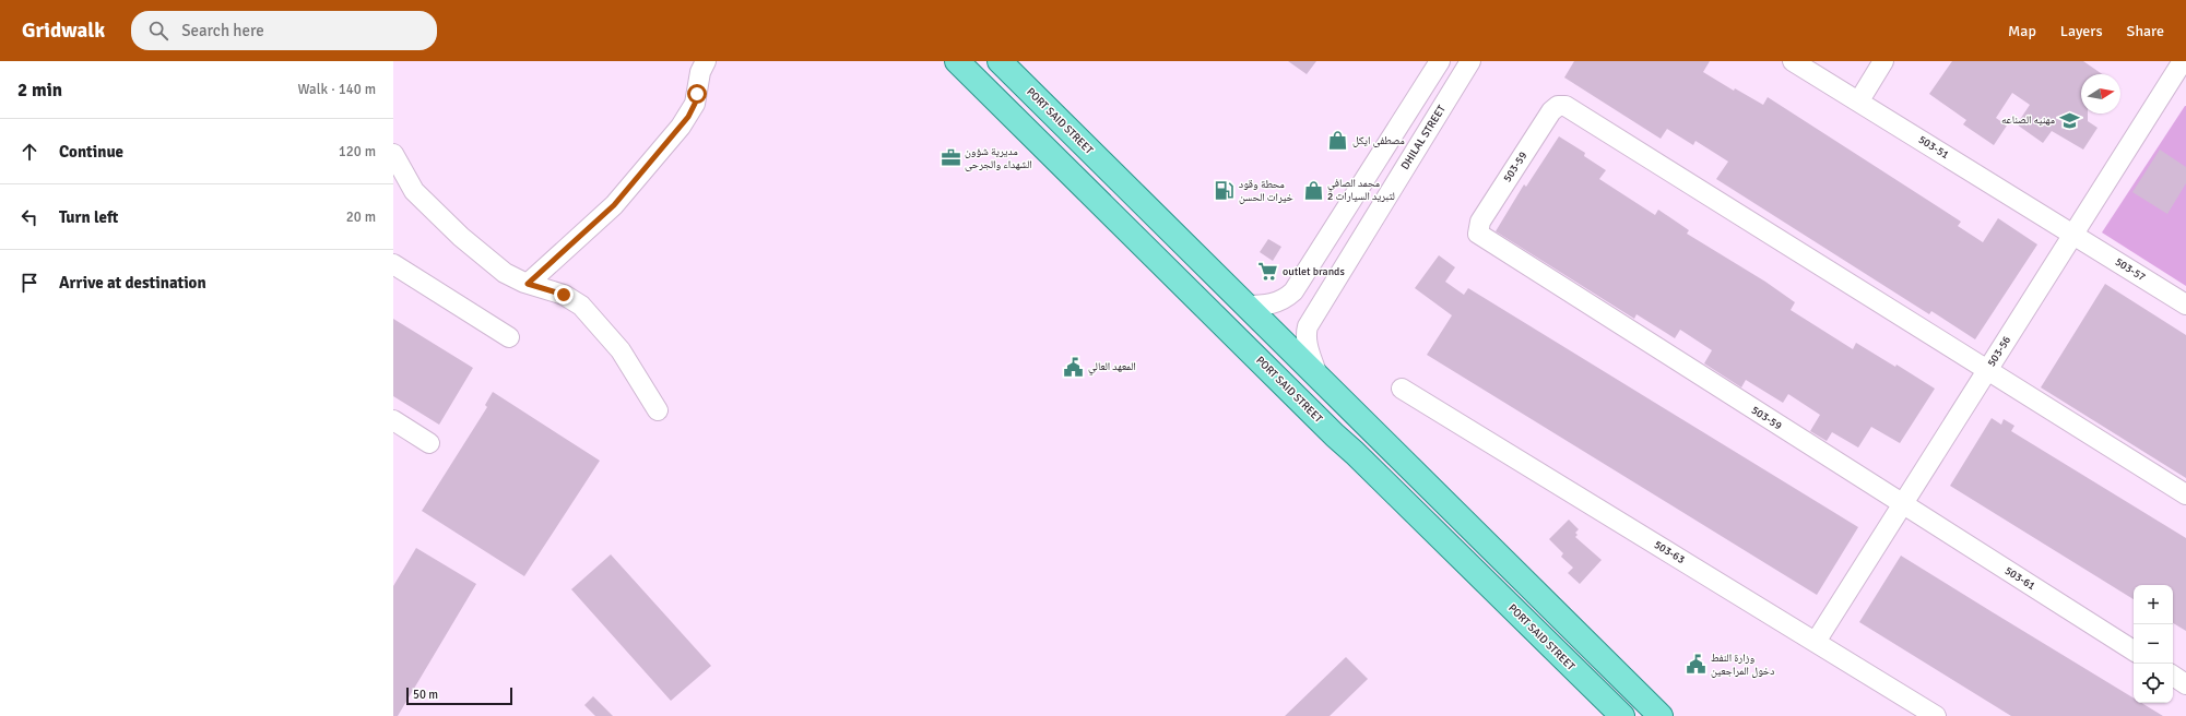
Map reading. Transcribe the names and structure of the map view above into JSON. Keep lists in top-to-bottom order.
{
  "streets": {
    "main road": ["PORT SAID STREET"],
    "street": [
      "DHILAL STREET",
      "503-51",
      "503-59",
      "503-57",
      "503-56",
      "503-63",
      "503-61"
    ]
  },
  "crossings": [
    ["PORT SAID STREET", "DHILAL STREET"],
    ["503-51", "503-57"],
    ["503-51", "503-56"],
    ["503-59", "503-56"],
    ["503-59", "503-61"],
    ["503-57", "503-56"],
    ["503-56", "503-63"],
    ["503-56", "503-61"]
  ],
  "places": {
    "school or university": ["مهنيه الصناعه"],
    "shop": ["مصطفى ايكل", "محمد الصافي لتبريد السيارات 2"],
    "office": ["مديرية شؤون الشهداء والجرحى"],
    "fuel station": ["محطة وقود خيرات الحسن"],
    "supermarket": ["outlet brands"],
    "public building": ["المعهد العالي", "وزارة النفط دخول المراجعين"]
  },
  "scale_bar": "50 m",
  "north": "right",
  "page": {
    "header": "Gridwalk",
    "search": "Search here",
    "nav": ["Map", "Layers", "Share"],
    "heading": ["2 min", "Walk · 140 m"],
    "list": [
      ["Continue", "120 m"],
      ["Turn left", "20 m"],
      "Arrive at destination"
    ],
    "map_buttons": ["+", "−"],
    "scale": "50 m"
  }
}
